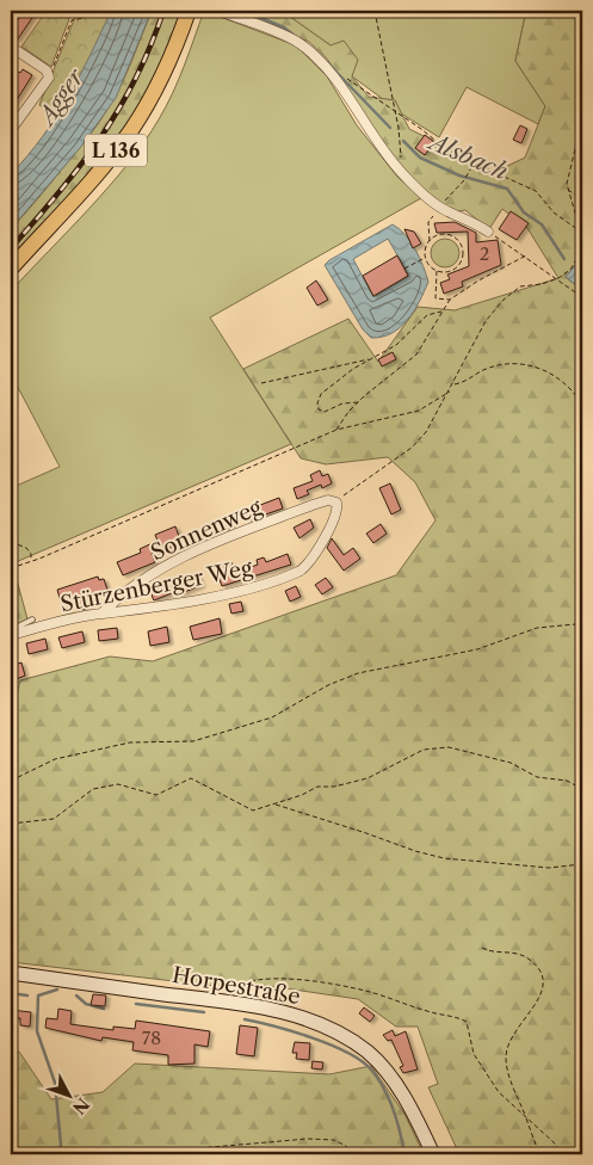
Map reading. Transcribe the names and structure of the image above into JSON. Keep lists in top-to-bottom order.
{
  "streets": {
    "main road": ["L 136"],
    "street": ["Sonnenweg", "Stürzenberger Weg", "Horpestraße"]
  },
  "crossings": [
    ["Sonnenweg", "Stürzenberger Weg"]
  ],
  "water": ["Agger", "Alsbach"],
  "house_numbers": ["2", "78"],
  "north": "bottom right"
}
